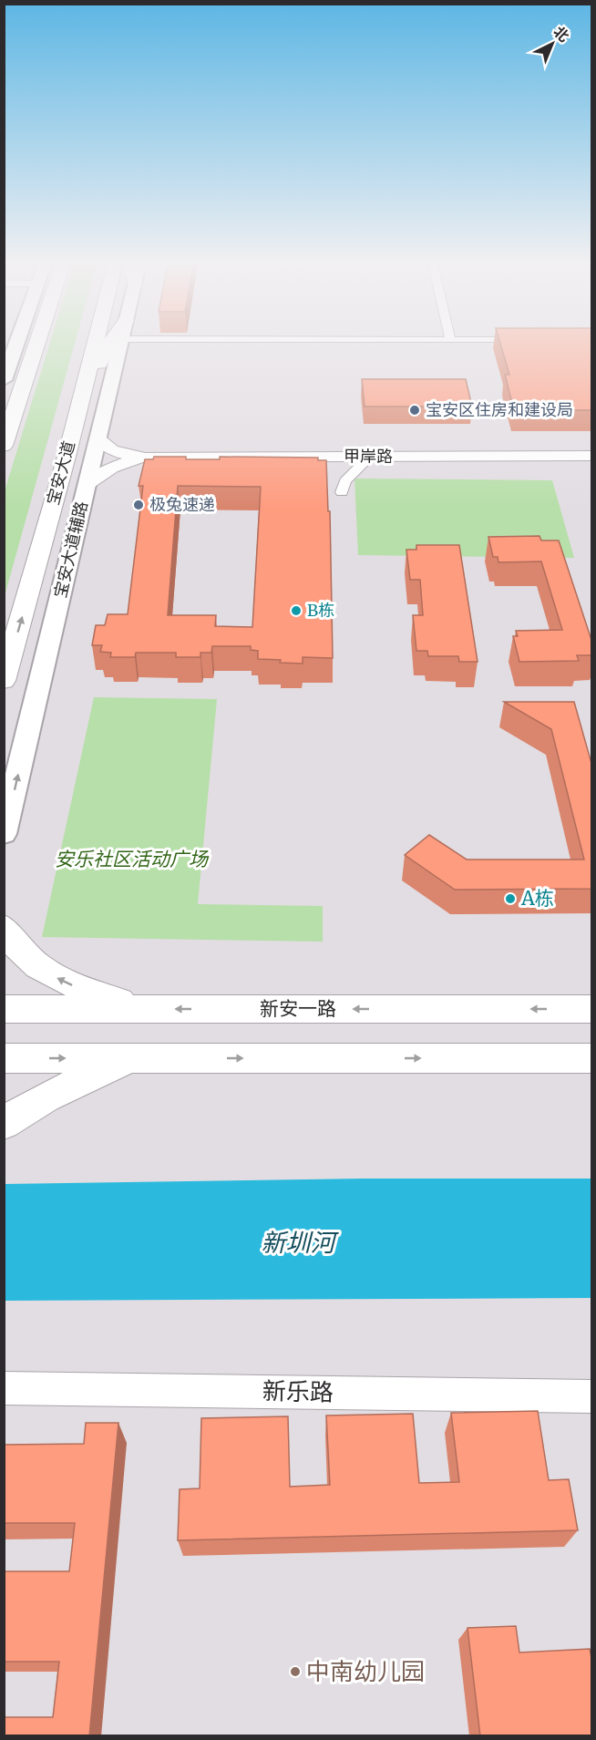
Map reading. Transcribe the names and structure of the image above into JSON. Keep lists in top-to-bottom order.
{
  "streets": {
    "main road": ["宝安大道", "宝安大道辅路", "新安一路"],
    "street": ["甲岸路", "新乐路"]
  },
  "one_way": ["宝安大道", "宝安大道辅路"],
  "water": ["新圳河"],
  "parks": ["安乐社区活动广场"],
  "places": [
    "宝安区住房和建设局",
    "极兔速递",
    "B栋",
    "A栋",
    "中南幼儿园"
  ],
  "north": "top right"
}
